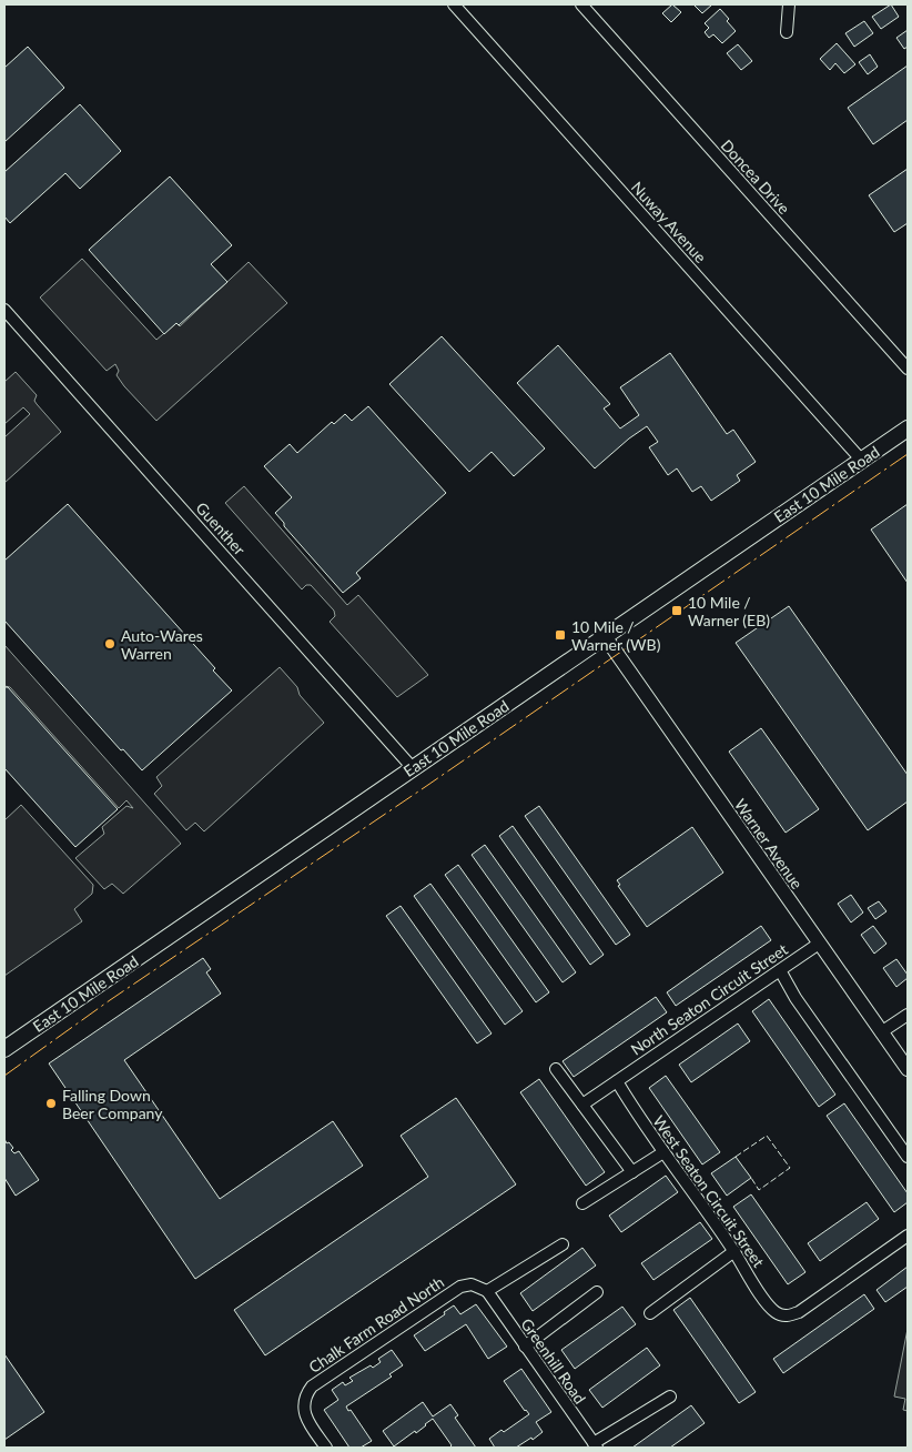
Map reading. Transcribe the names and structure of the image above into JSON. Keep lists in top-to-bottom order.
{
  "streets": {
    "main road": ["East 10 Mile Road"],
    "street": [
      "Doncea Drive",
      "Nuway Avenue",
      "Guenther",
      "Warner Avenue",
      "North Seaton Circuit Street",
      "West Seaton Circuit Street",
      "Chalk Farm Road North",
      "Greenhill Road"
    ]
  },
  "crossings": [
    ["Nuway Avenue", "East 10 Mile Road"],
    ["East 10 Mile Road", "Guenther"],
    ["East 10 Mile Road", "Warner Avenue"],
    ["Warner Avenue", "North Seaton Circuit Street"],
    ["North Seaton Circuit Street", "West Seaton Circuit Street"],
    ["Chalk Farm Road North", "Greenhill Road"]
  ],
  "places": {
    "transit": ["10 Mile / Warner (EB)", "10 Mile / Warner (WB)"],
    "other": ["Auto-Wares Warren", "Falling Down Beer Company"]
  }
}
